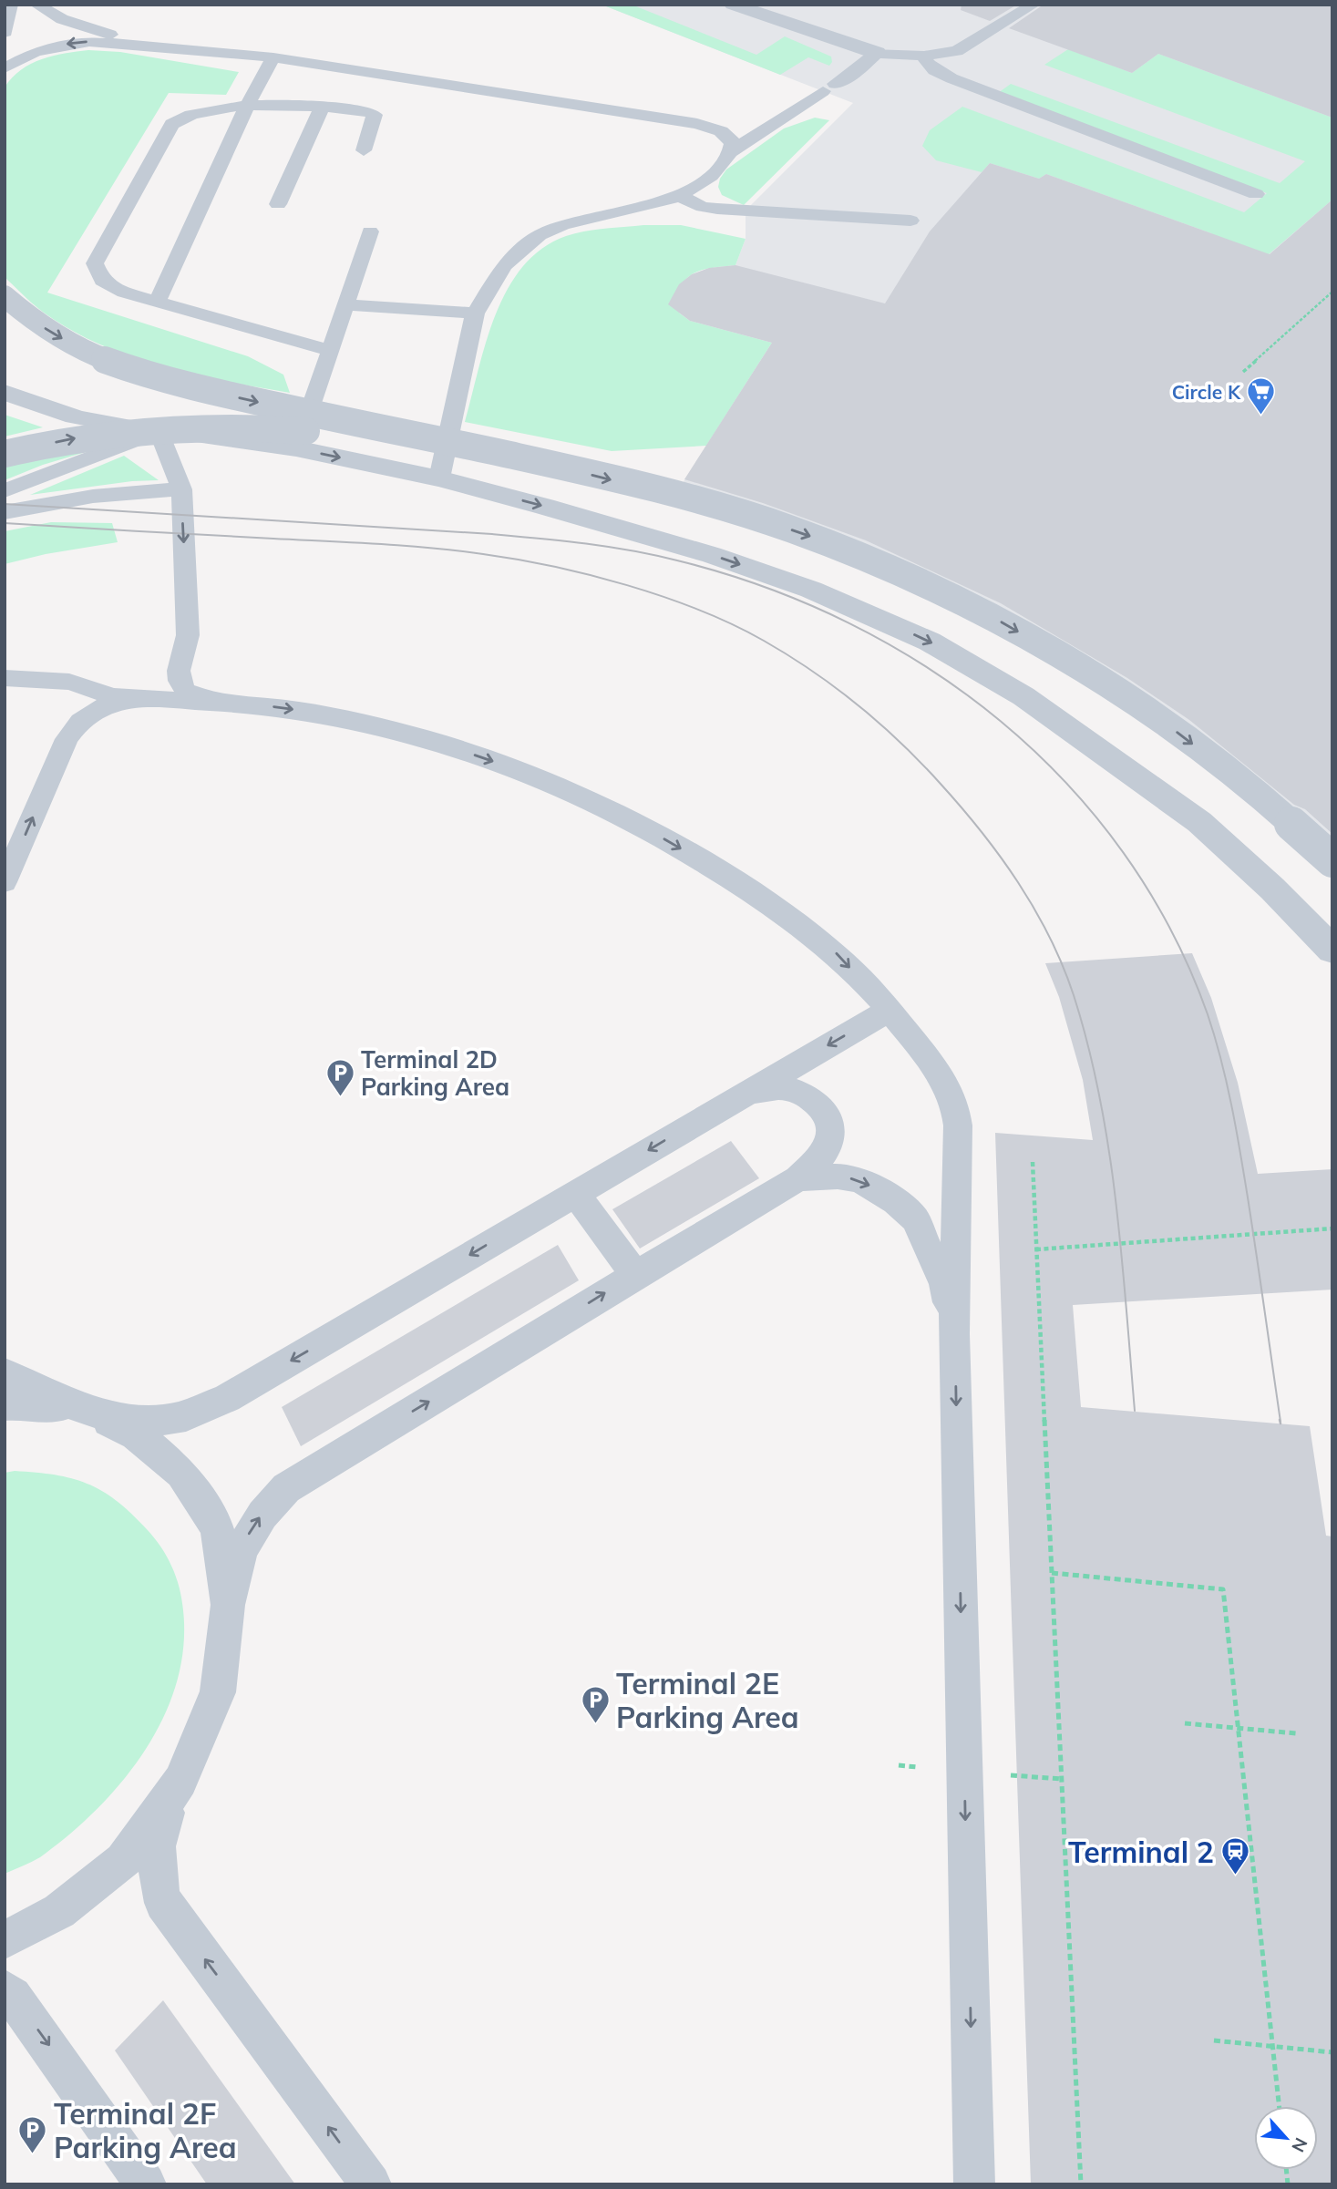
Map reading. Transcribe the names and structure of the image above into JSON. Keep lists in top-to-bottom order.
{
  "places": {
    "supermarket": ["Circle K"],
    "parking": ["Terminal 2D Parking Area", "Terminal 2E Parking Area", "Terminal 2F Parking Area"],
    "station": ["Terminal 2"]
  },
  "north": "bottom right"
}
